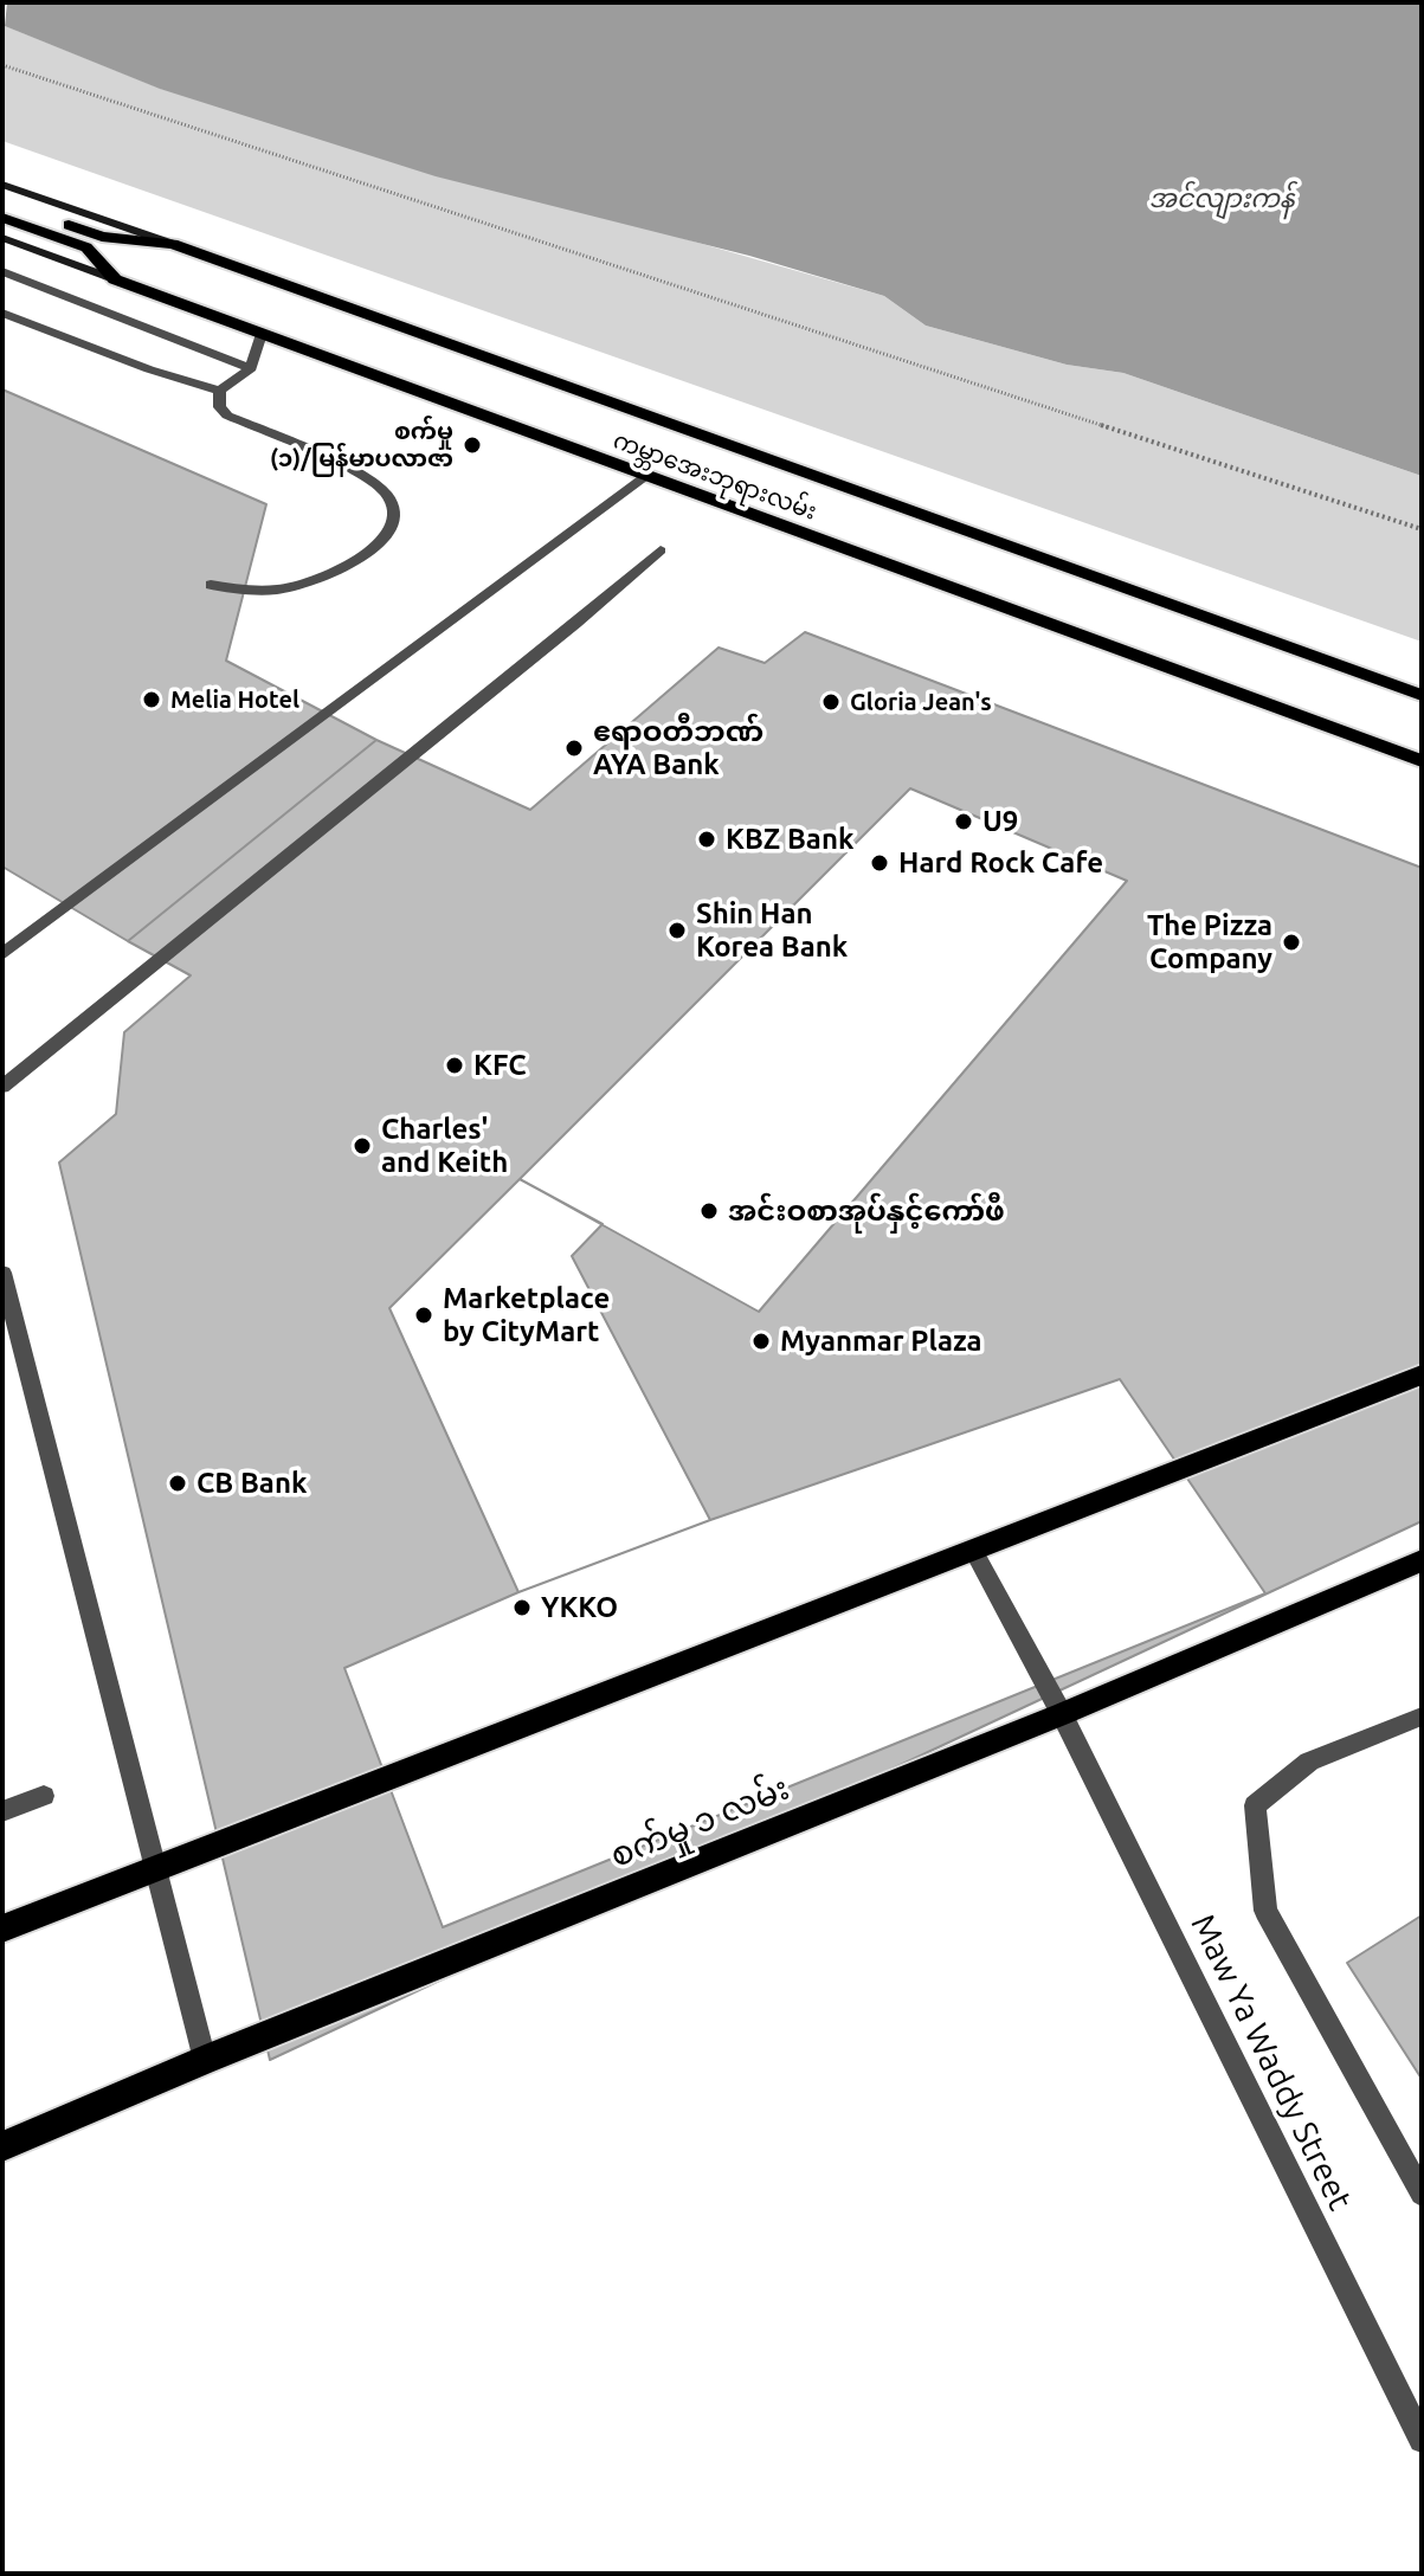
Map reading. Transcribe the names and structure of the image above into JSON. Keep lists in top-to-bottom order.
{
  "streets": {
    "main road": ["ကမ္ဘာအေးဘုရားလမ်း", "စက်မှု ၁ လမ်း"],
    "street": ["Maw Ya Waddy Street"]
  },
  "crossings": [
    ["စက်မှု ၁ လမ်း", "Maw Ya Waddy Street"]
  ],
  "water": ["အင်လျားကန်"],
  "places": [
    "စက်မှု (၁)/မြန်မာပလာဇာ",
    "Melia Hotel",
    "Gloria Jean's",
    "ဧရာဝတီဘဏ် AYA Bank",
    "U9",
    "KBZ Bank",
    "Hard Rock Cafe",
    "Shin Han Korea Bank",
    "The Pizza Company",
    "KFC",
    "Charles' and Keith",
    "အင်းဝစာအုပ်နှင့်ကော်ဖီ",
    "Marketplace by CityMart",
    "Myanmar Plaza",
    "CB Bank",
    "YKKO"
  ]
}
